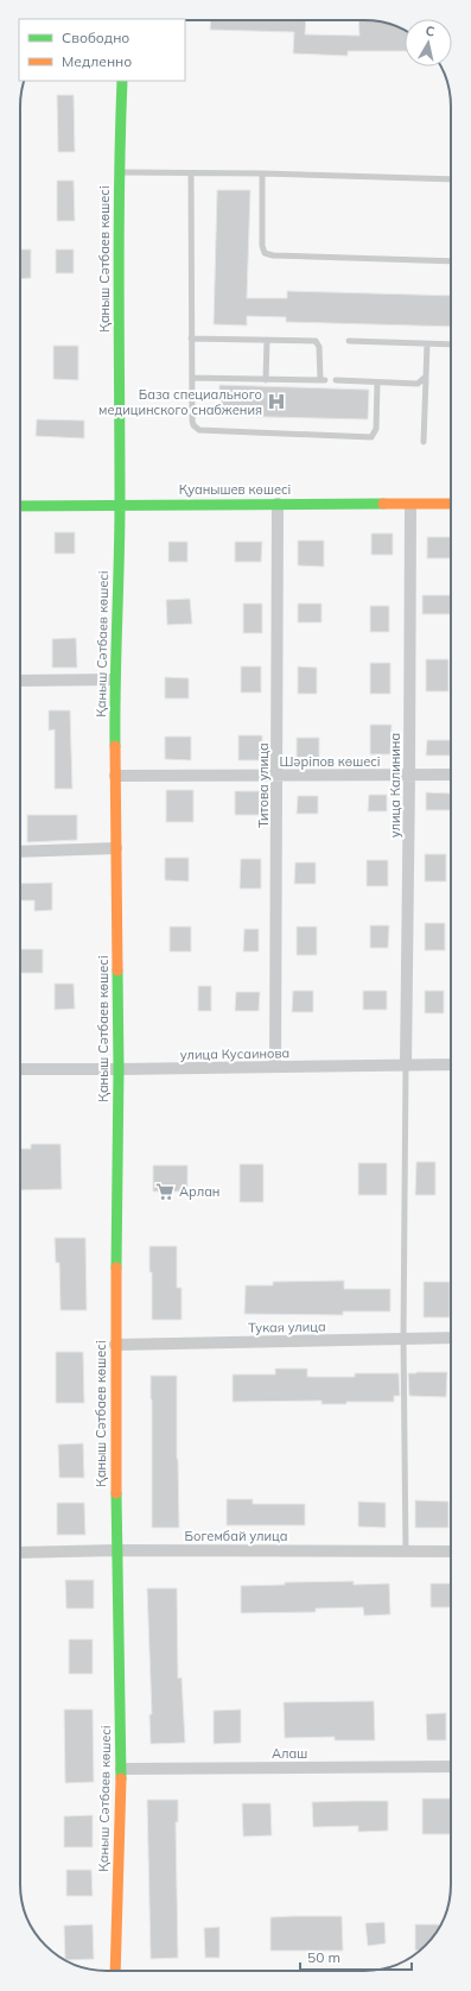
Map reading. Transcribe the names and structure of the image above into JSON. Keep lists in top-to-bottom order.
{
  "streets": {
    "street": [
      "Қаныш Сәтбаев көшесі",
      "Қуанышев көшесі",
      "Шәріпов көшесі",
      "Титова улица",
      "улица Калинина",
      "улица Кусаинова",
      "Тукая улица",
      "Богембай улица",
      "Алаш"
    ]
  },
  "crossings": [
    ["Қаныш Сәтбаев көшесі", "Қуанышев көшесі"],
    ["Қаныш Сәтбаев көшесі", "Шәріпов көшесі"],
    ["Қаныш Сәтбаев көшесі", "улица Кусаинова"],
    ["Қаныш Сәтбаев көшесі", "Тукая улица"],
    ["Қаныш Сәтбаев көшесі", "Богембай улица"],
    ["Қаныш Сәтбаев көшесі", "Алаш"],
    ["Қуанышев көшесі", "Титова улица"],
    ["Қуанышев көшесі", "улица Калинина"],
    ["Шәріпов көшесі", "Титова улица"],
    ["Шәріпов көшесі", "улица Калинина"],
    ["Титова улица", "улица Кусаинова"],
    ["улица Калинина", "улица Кусаинова"]
  ],
  "places": {
    "hospital": ["База специального медицинского снабжения"],
    "supermarket": ["Арлан"]
  },
  "legend": ["Свободно", "Медленно"],
  "scale_bar": "50 m",
  "north": "top"
}
